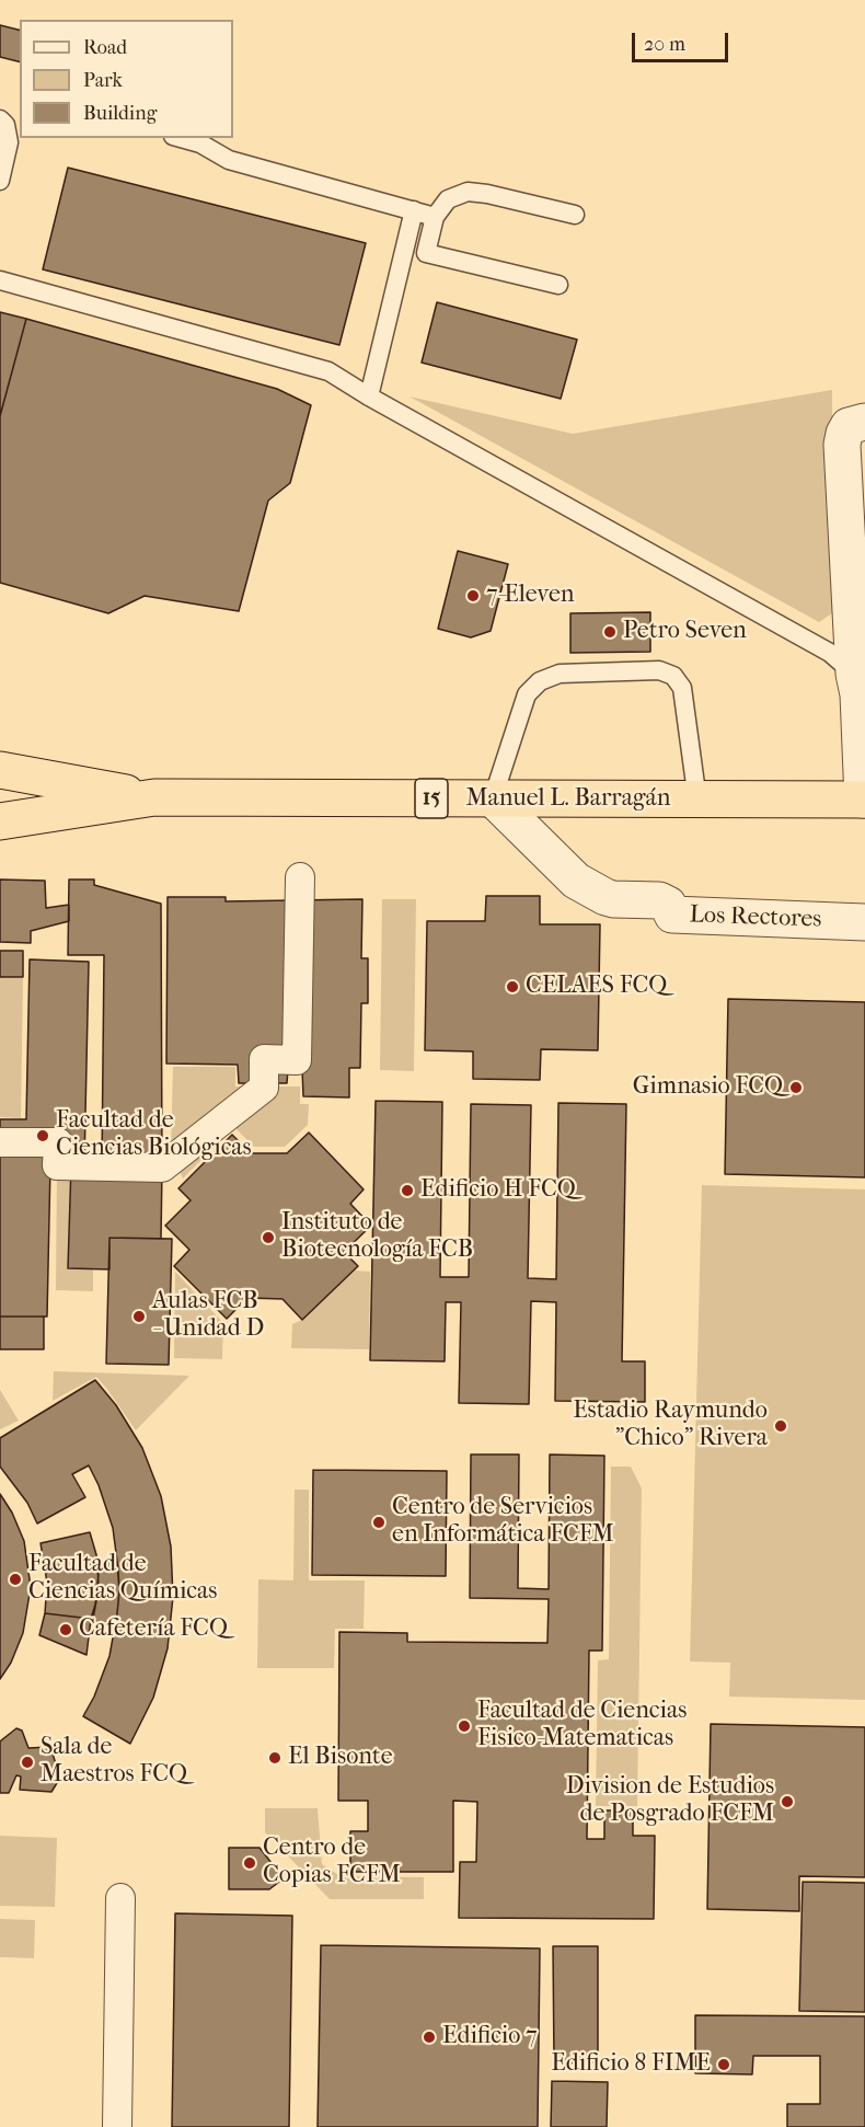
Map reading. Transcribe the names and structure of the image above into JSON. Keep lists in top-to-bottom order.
{
  "streets": {
    "highway": ["15", "Manuel L. Barragán"],
    "street": ["Los Rectores"]
  },
  "crossings": [
    ["Manuel L. Barragán", "Los Rectores"]
  ],
  "places": [
    "7-Eleven",
    "Petro Seven",
    "CELAES FCQ",
    "Gimnasio FCQ",
    "Facultad de Ciencias Biológicas",
    "Edificio H FCQ",
    "Instituto de Biotecnología FCB",
    "Aulas FCB - Unidad D",
    "Estadio Raymundo \"Chico\" Rivera",
    "Centro de Servicios en Informática FCFM",
    "Facultad de Ciencias Químicas",
    "Cafetería FCQ",
    "Facultad de Ciencias Fisico-Matematicas",
    "El Bisonte",
    "Sala de Maestros FCQ",
    "Division de Estudios de Posgrado FCFM",
    "Centro de Copias FCFM",
    "Edificio 7",
    "Edificio 8 FIME"
  ],
  "legend": ["Road", "Park", "Building"],
  "scale_bar": "20 m"
}
